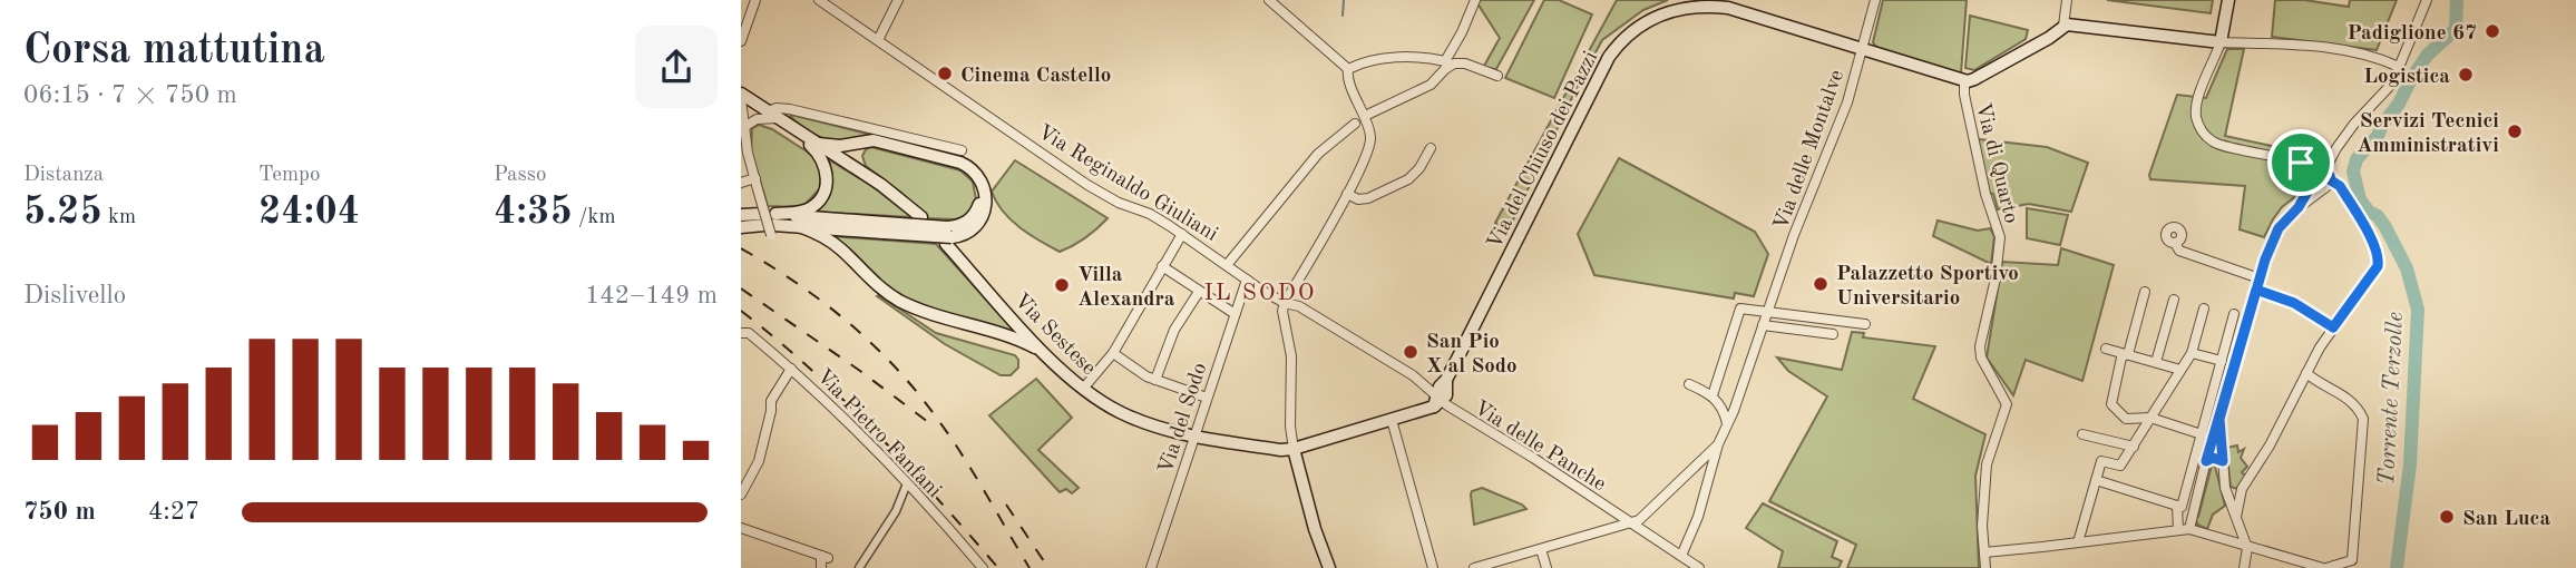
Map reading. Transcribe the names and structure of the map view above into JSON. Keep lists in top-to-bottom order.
{
  "streets": {
    "main road": ["Via del Chiuso dei Pazzi", "Via Sestese"],
    "street": [
      "Via delle Montalve",
      "Via di Quarto",
      "Via Reginaldo Giuliani",
      "Via del Sodo",
      "Via Pietro Fanfani",
      "Via delle Panche"
    ]
  },
  "crossings": [
    ["Via del Chiuso dei Pazzi", "Via delle Montalve"],
    ["Via del Chiuso dei Pazzi", "Via di Quarto"],
    ["Via del Chiuso dei Pazzi", "Via delle Panche"],
    ["Via delle Montalve", "Via delle Panche"],
    ["Via Reginaldo Giuliani", "Via del Sodo"],
    ["Via Reginaldo Giuliani", "Via delle Panche"],
    ["Via Sestese", "Via del Sodo"]
  ],
  "districts": ["IL SODO"],
  "water": ["Torrente Terzolle"],
  "places": [
    "Padiglione 67",
    "Cinema Castello",
    "Logistica",
    "Servizi Tecnici Amministrativi",
    "Palazzetto Sportivo Universitario",
    "Villa Alexandra",
    "San Pio X al Sodo",
    "San Luca"
  ],
  "page": {
    "heading": ["Corsa mattutina", "06:15 · 7 × 750 m"],
    "stats": [
      ["Distanza", "5.25 km"],
      ["Tempo", "24:04"],
      ["Passo", "4:35 /km"]
    ],
    "chart": ["Dislivello", "142–149 m"],
    "list": [
      {
        "name": "750 m",
        "note": "4:27"
      }
    ]
  }
}
